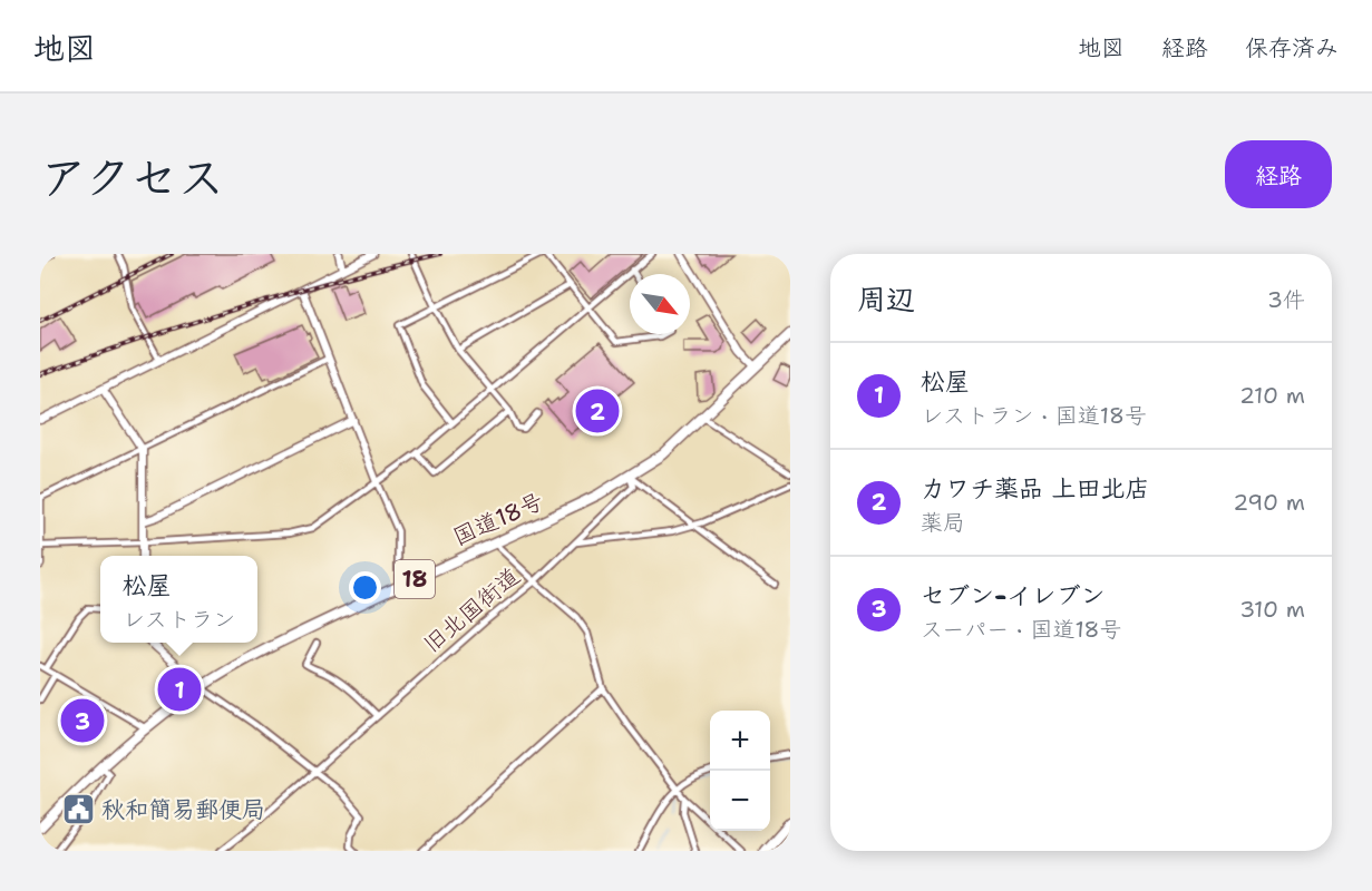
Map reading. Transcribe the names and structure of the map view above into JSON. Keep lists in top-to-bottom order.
{
  "streets": {
    "highway": ["国道18号", "18"],
    "street": ["旧北国街道"]
  },
  "crossings": [
    ["国道18号", "旧北国街道"]
  ],
  "places": {
    "public building": ["秋和簡易郵便局"]
  },
  "north": "bottom right",
  "page": {
    "header": "地図",
    "nav": ["地図", "経路", "保存済み"],
    "title": "アクセス",
    "buttons": "経路",
    "heading": ["周辺", "3件"],
    "list": [
      {
        "mark": "1",
        "name": "松屋",
        "note": "レストラン · 国道18号",
        "value": "210 m"
      },
      {
        "mark": "2",
        "name": "カワチ薬品 上田北店",
        "note": "薬局",
        "value": "290 m"
      },
      {
        "mark": "3",
        "name": "セブン-イレブン",
        "note": "スーパー · 国道18号",
        "value": "310 m"
      }
    ],
    "pins": ["2", "1", "3"],
    "popup": ["松屋", "レストラン"],
    "map_buttons": ["+", "−"]
  }
}
